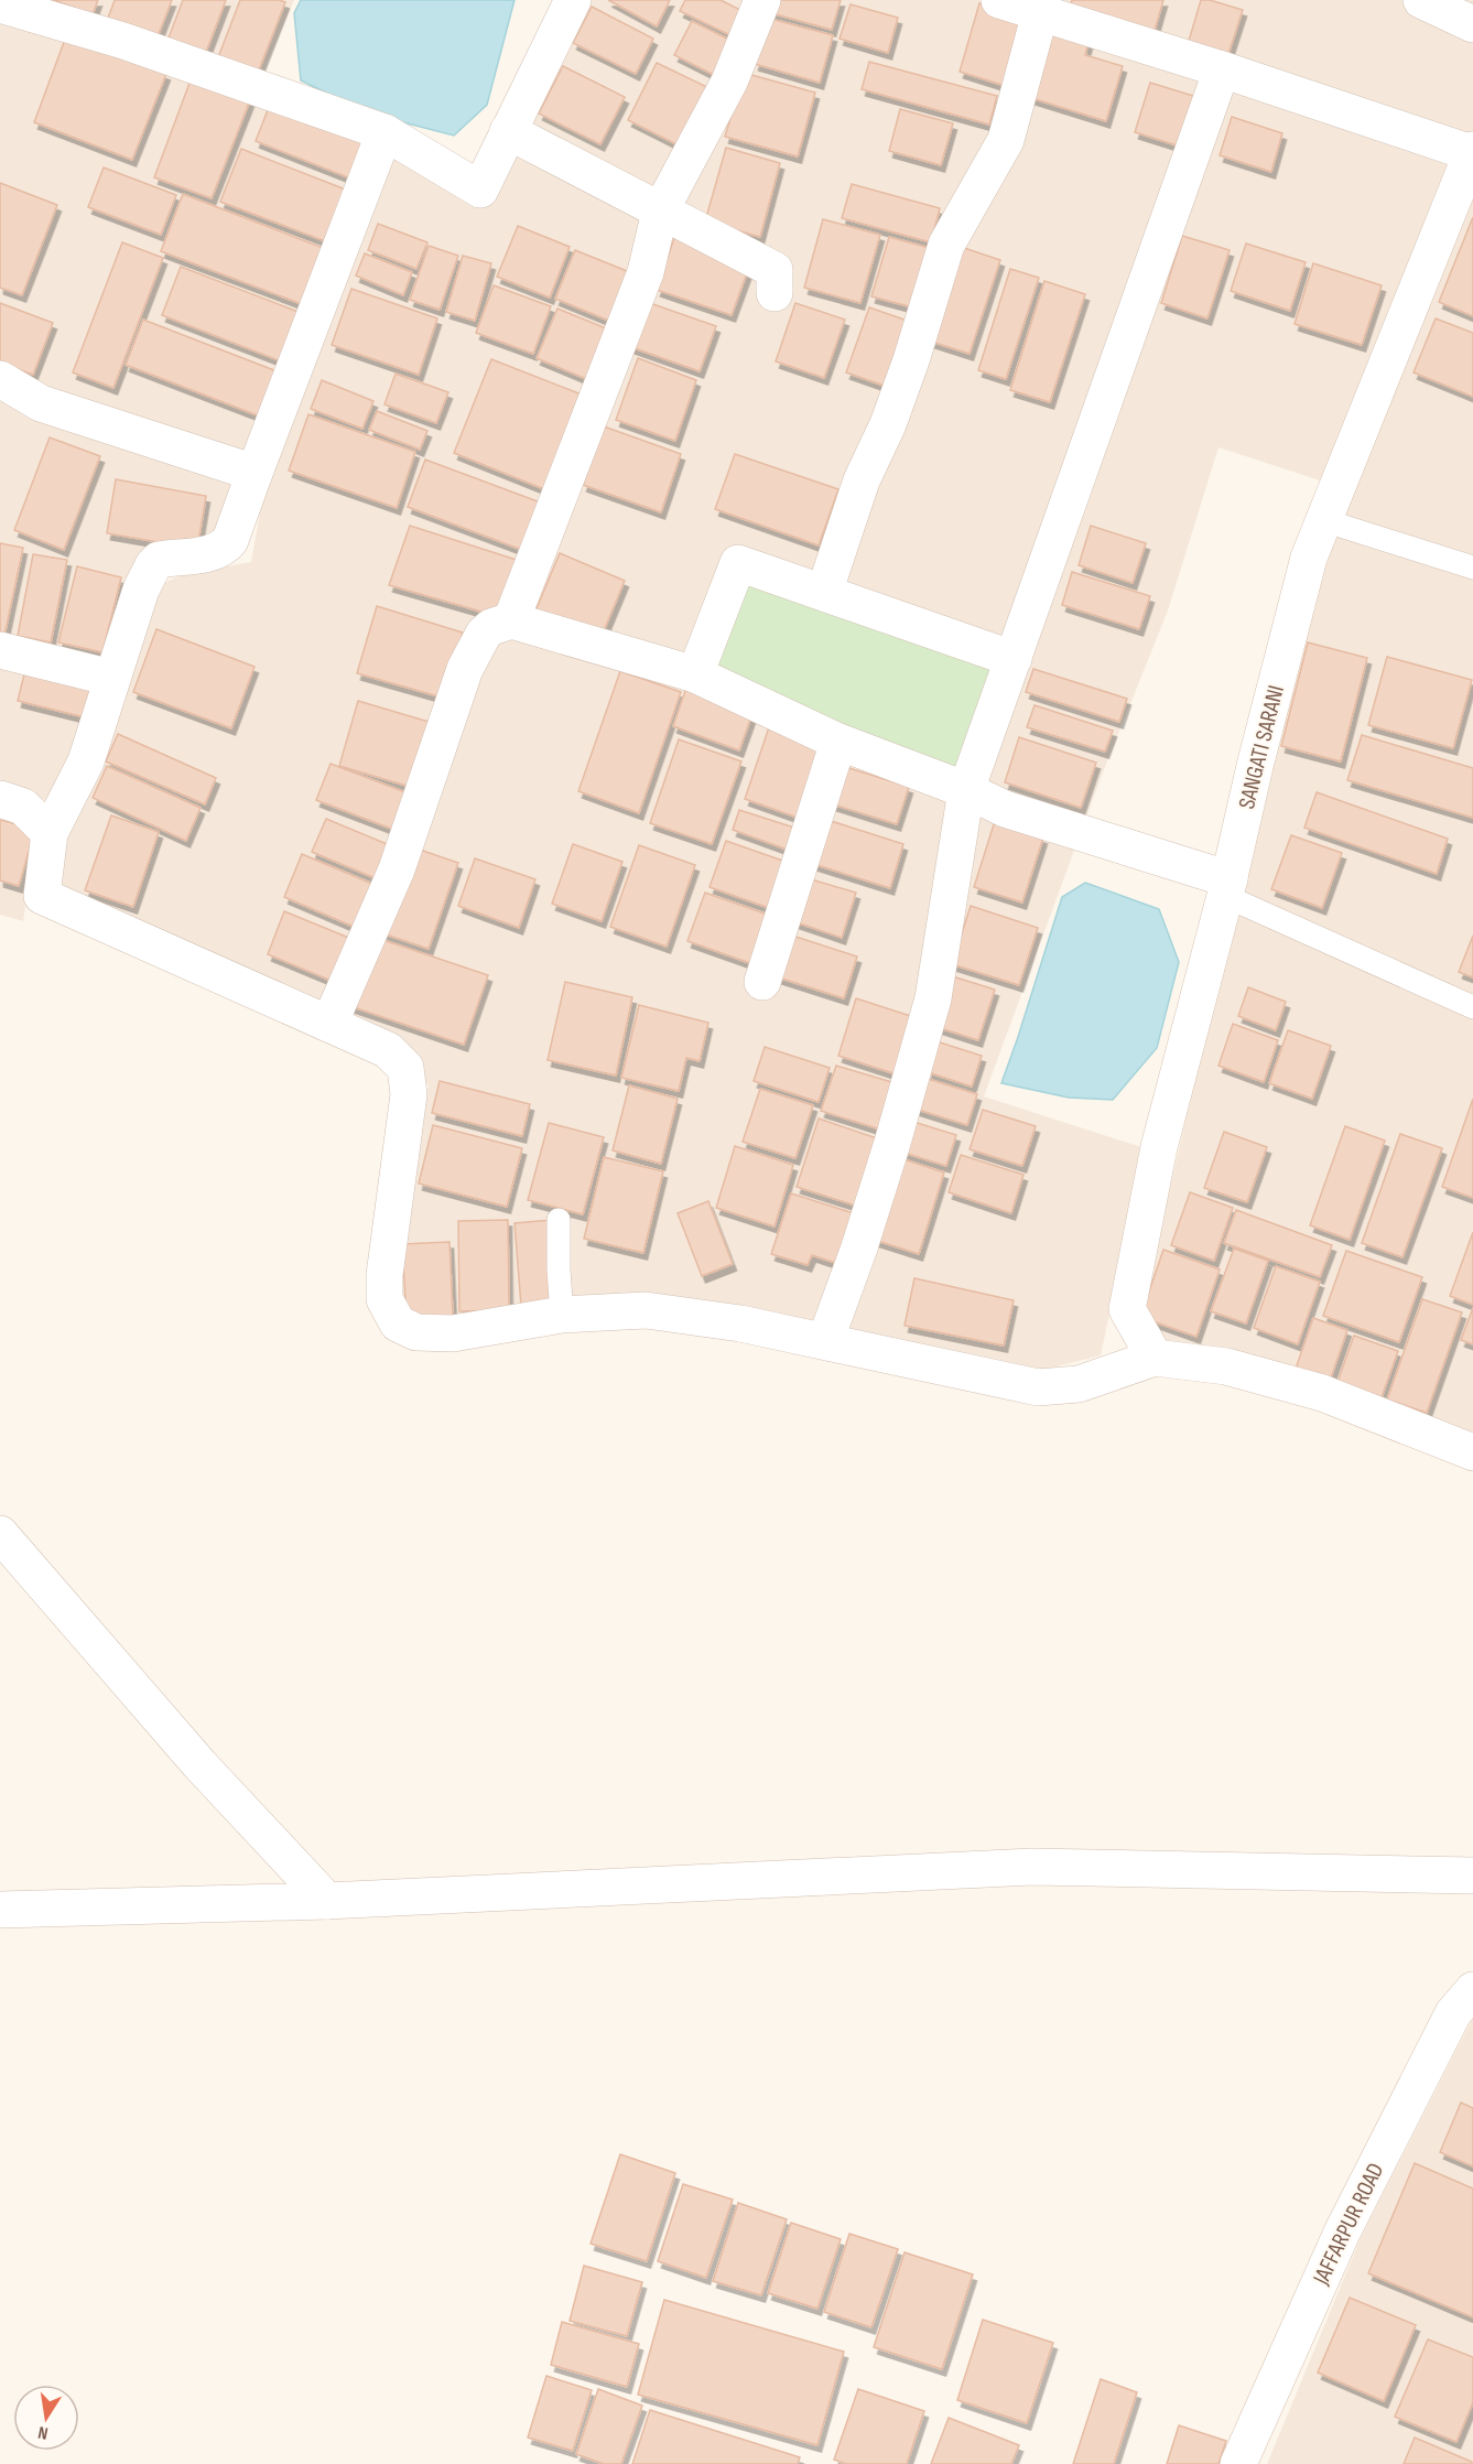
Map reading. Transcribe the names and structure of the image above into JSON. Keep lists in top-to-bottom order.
{
  "streets": {
    "street": ["SANGATI SARANI", "JAFFARPUR ROAD"]
  },
  "north": "bottom"
}
